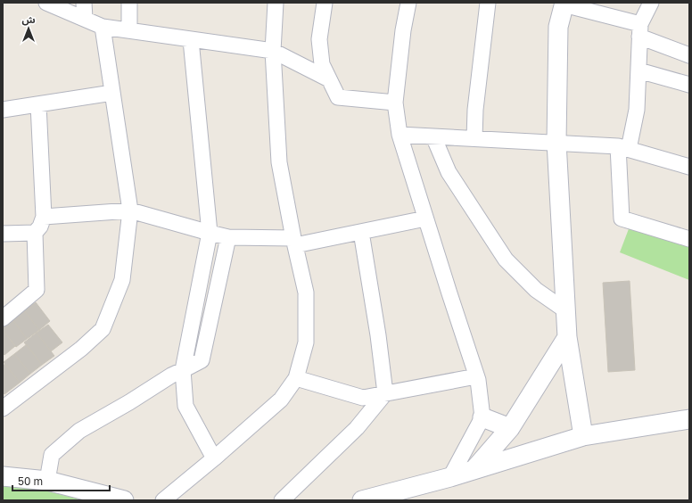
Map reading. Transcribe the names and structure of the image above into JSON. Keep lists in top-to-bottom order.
{
  "scale_bar": "50 m",
  "north": "top"
}
